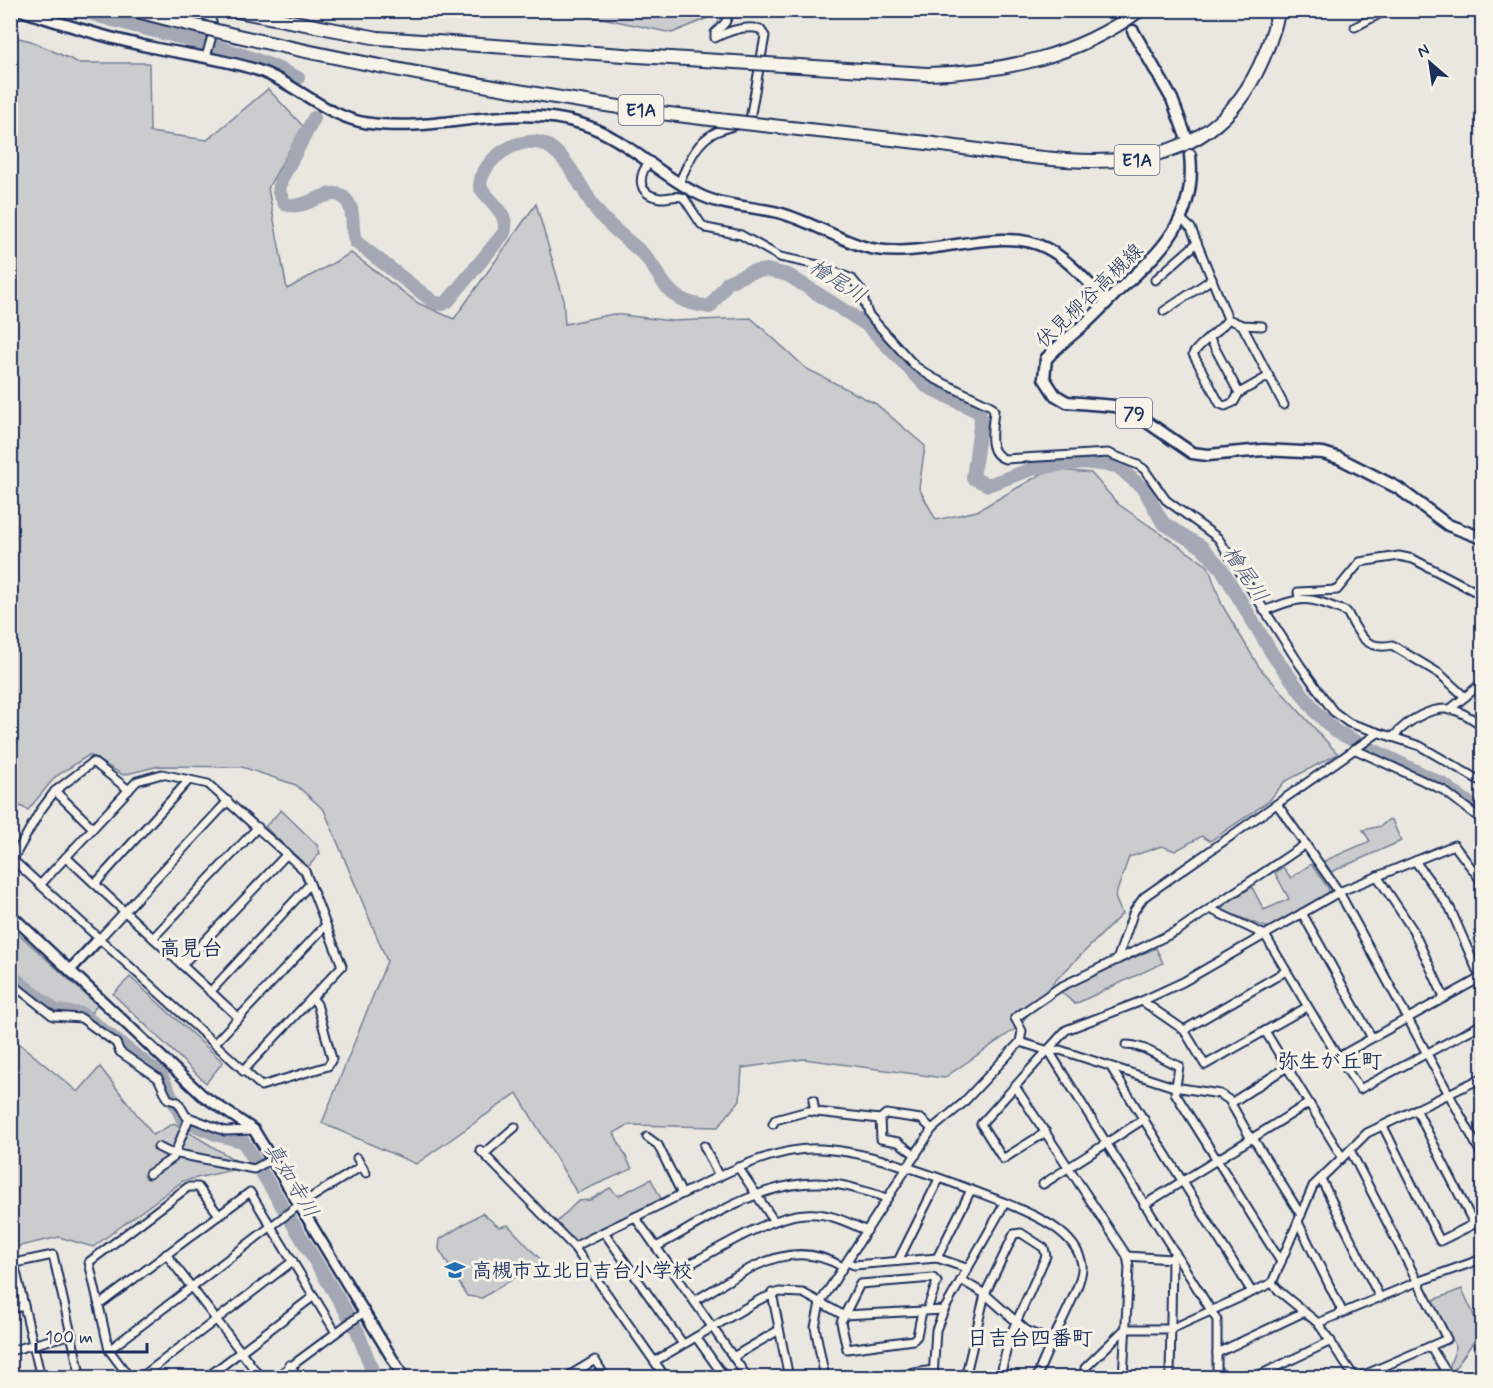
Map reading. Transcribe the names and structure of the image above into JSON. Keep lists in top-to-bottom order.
{
  "streets": {
    "highway": ["E1A"],
    "main road": ["伏見柳谷高槻線", "79"]
  },
  "districts": ["高見台", "弥生が丘町", "日吉台四番町"],
  "water": ["檜尾川", "真如寺川"],
  "places": {
    "school or university": ["高槻市立北日吉台小学校"]
  },
  "scale_bar": "100 m",
  "north": "top left"
}
